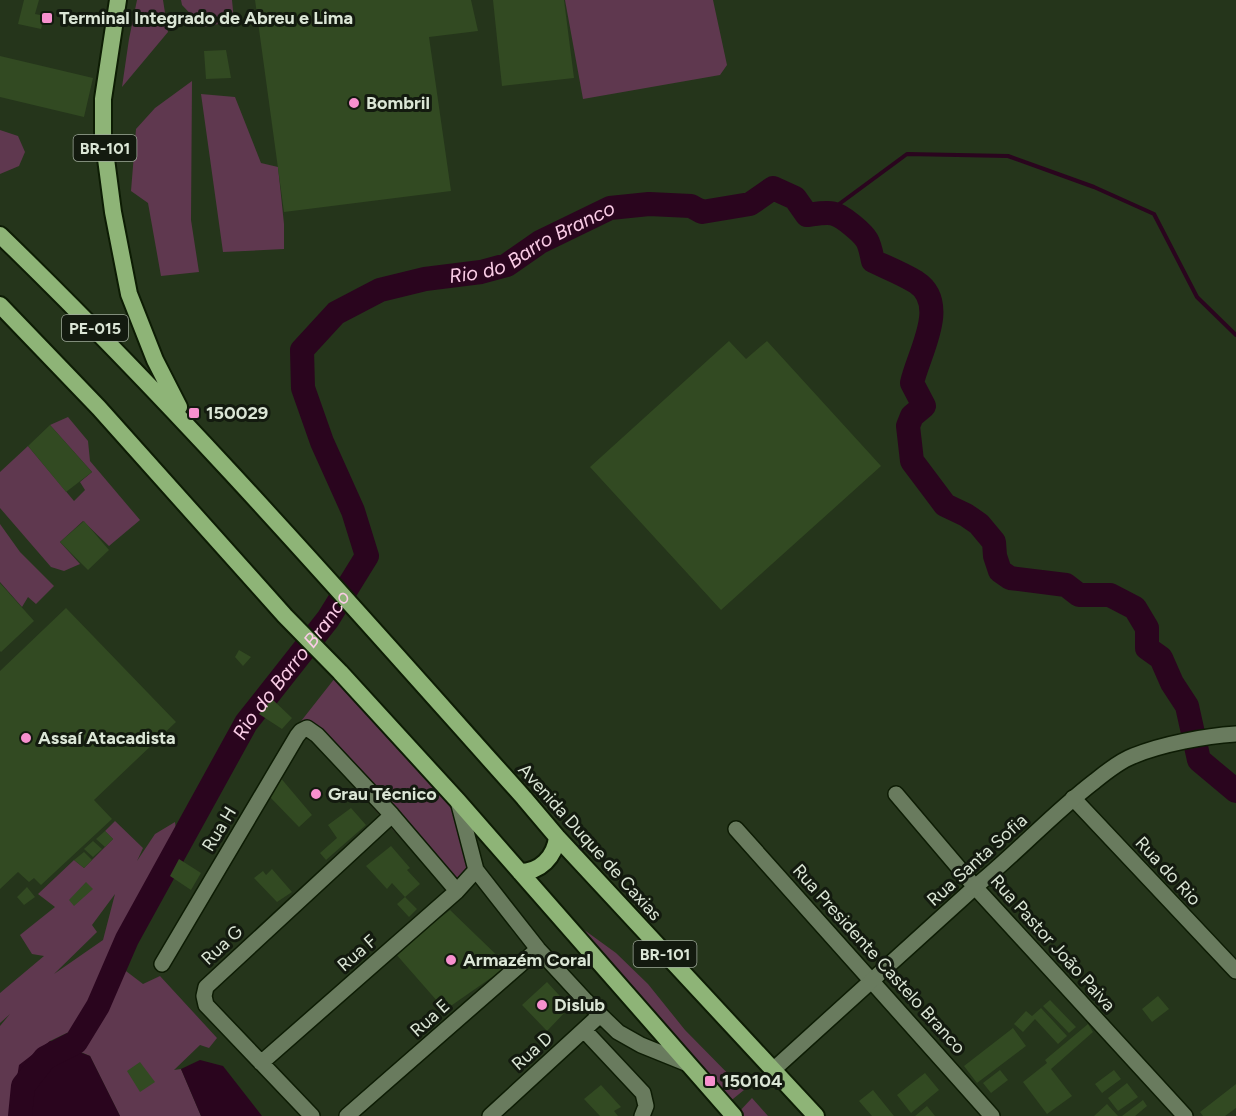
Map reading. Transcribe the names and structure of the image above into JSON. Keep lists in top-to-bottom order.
{
  "streets": {
    "highway": ["BR-101", "PE-015", "Avenida Duque de Caxias"],
    "street": [
      "Rua H",
      "Rua Santa Sofia",
      "Rua do Rio",
      "Rua Pastor João Paiva",
      "Rua G",
      "Rua F",
      "Rua Presidente Castelo Branco",
      "Rua E",
      "Rua D"
    ]
  },
  "crossings": [
    ["BR-101", "PE-015"],
    ["BR-101", "Avenida Duque de Caxias"],
    ["BR-101", "Rua F"],
    ["BR-101", "Rua E"],
    ["BR-101", "Rua D"],
    ["PE-015", "Avenida Duque de Caxias"],
    ["Rua H", "Rua G"],
    ["Avenida Duque de Caxias", "Rua Santa Sofia"],
    ["Rua Santa Sofia", "Rua do Rio"],
    ["Rua Santa Sofia", "Rua Pastor João Paiva"],
    ["Rua Santa Sofia", "Rua Presidente Castelo Branco"],
    ["Rua G", "Rua F"]
  ],
  "water": ["Rio do Barro Branco"],
  "places": {
    "transit": ["Terminal Integrado de Abreu e Lima", "150029", "150104"],
    "other": [
      "Bombril",
      "Assaí Atacadista",
      "Grau Técnico",
      "Armazém Coral",
      "Dislub"
    ]
  }
}
